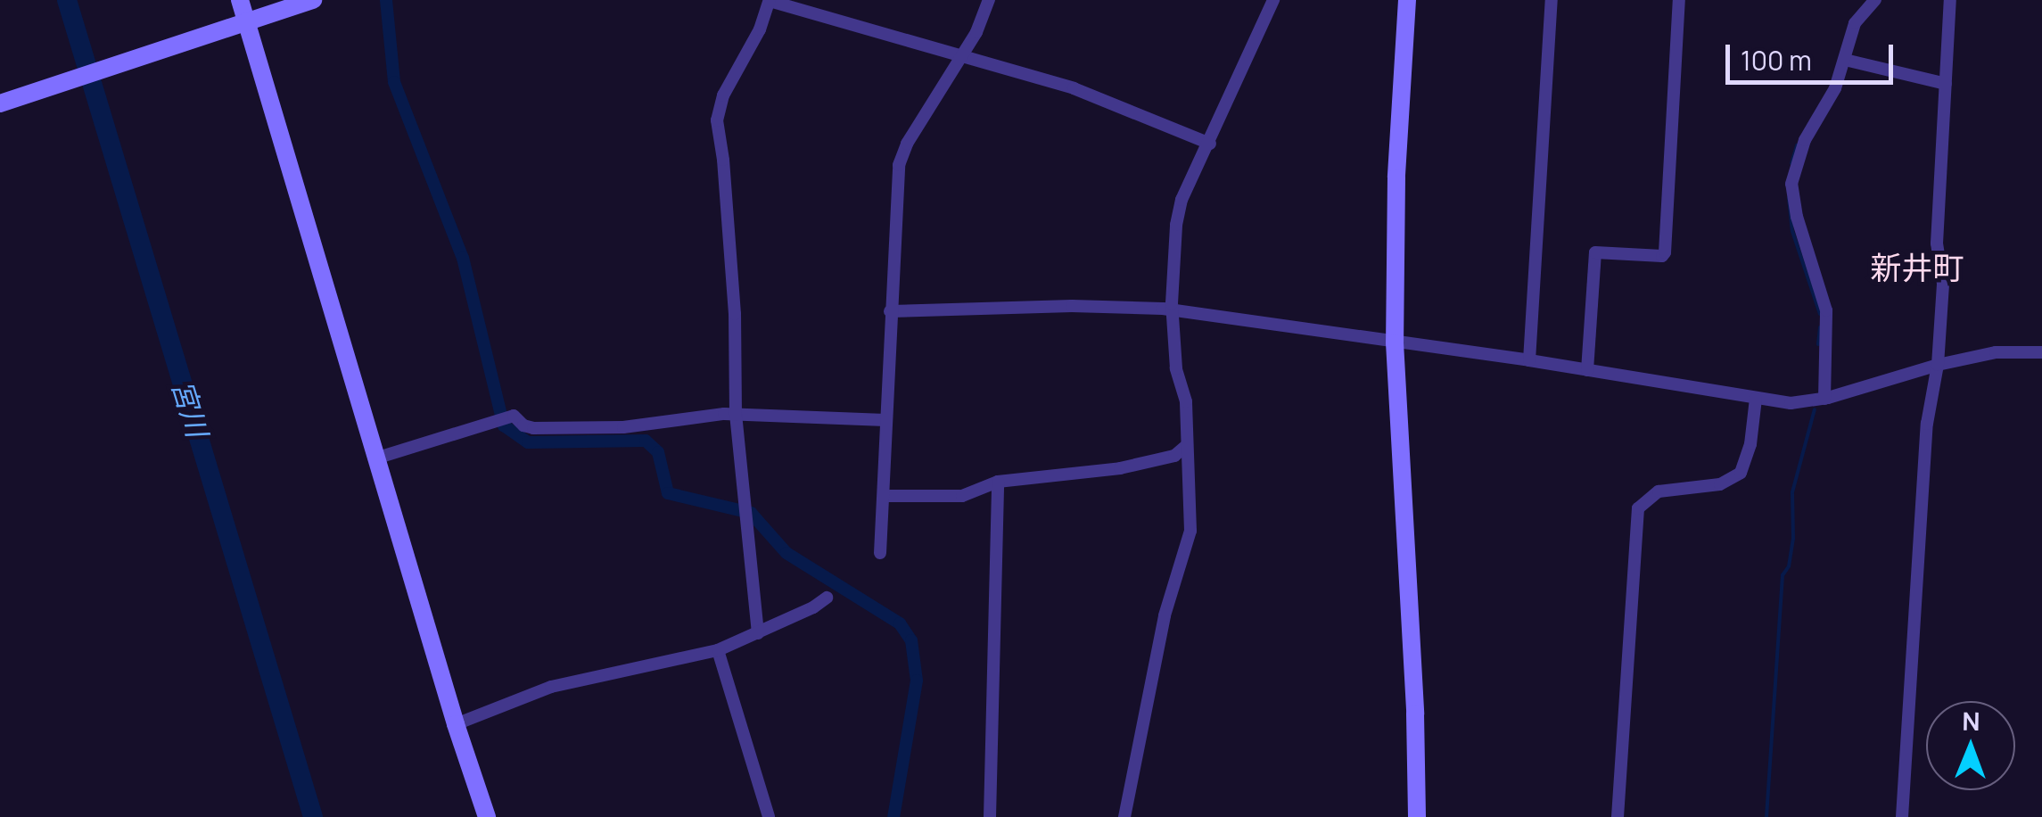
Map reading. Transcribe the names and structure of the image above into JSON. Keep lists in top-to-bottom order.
{
  "districts": ["新井町"],
  "water": ["宮川"],
  "scale_bar": "100 m",
  "north": "top"
}
